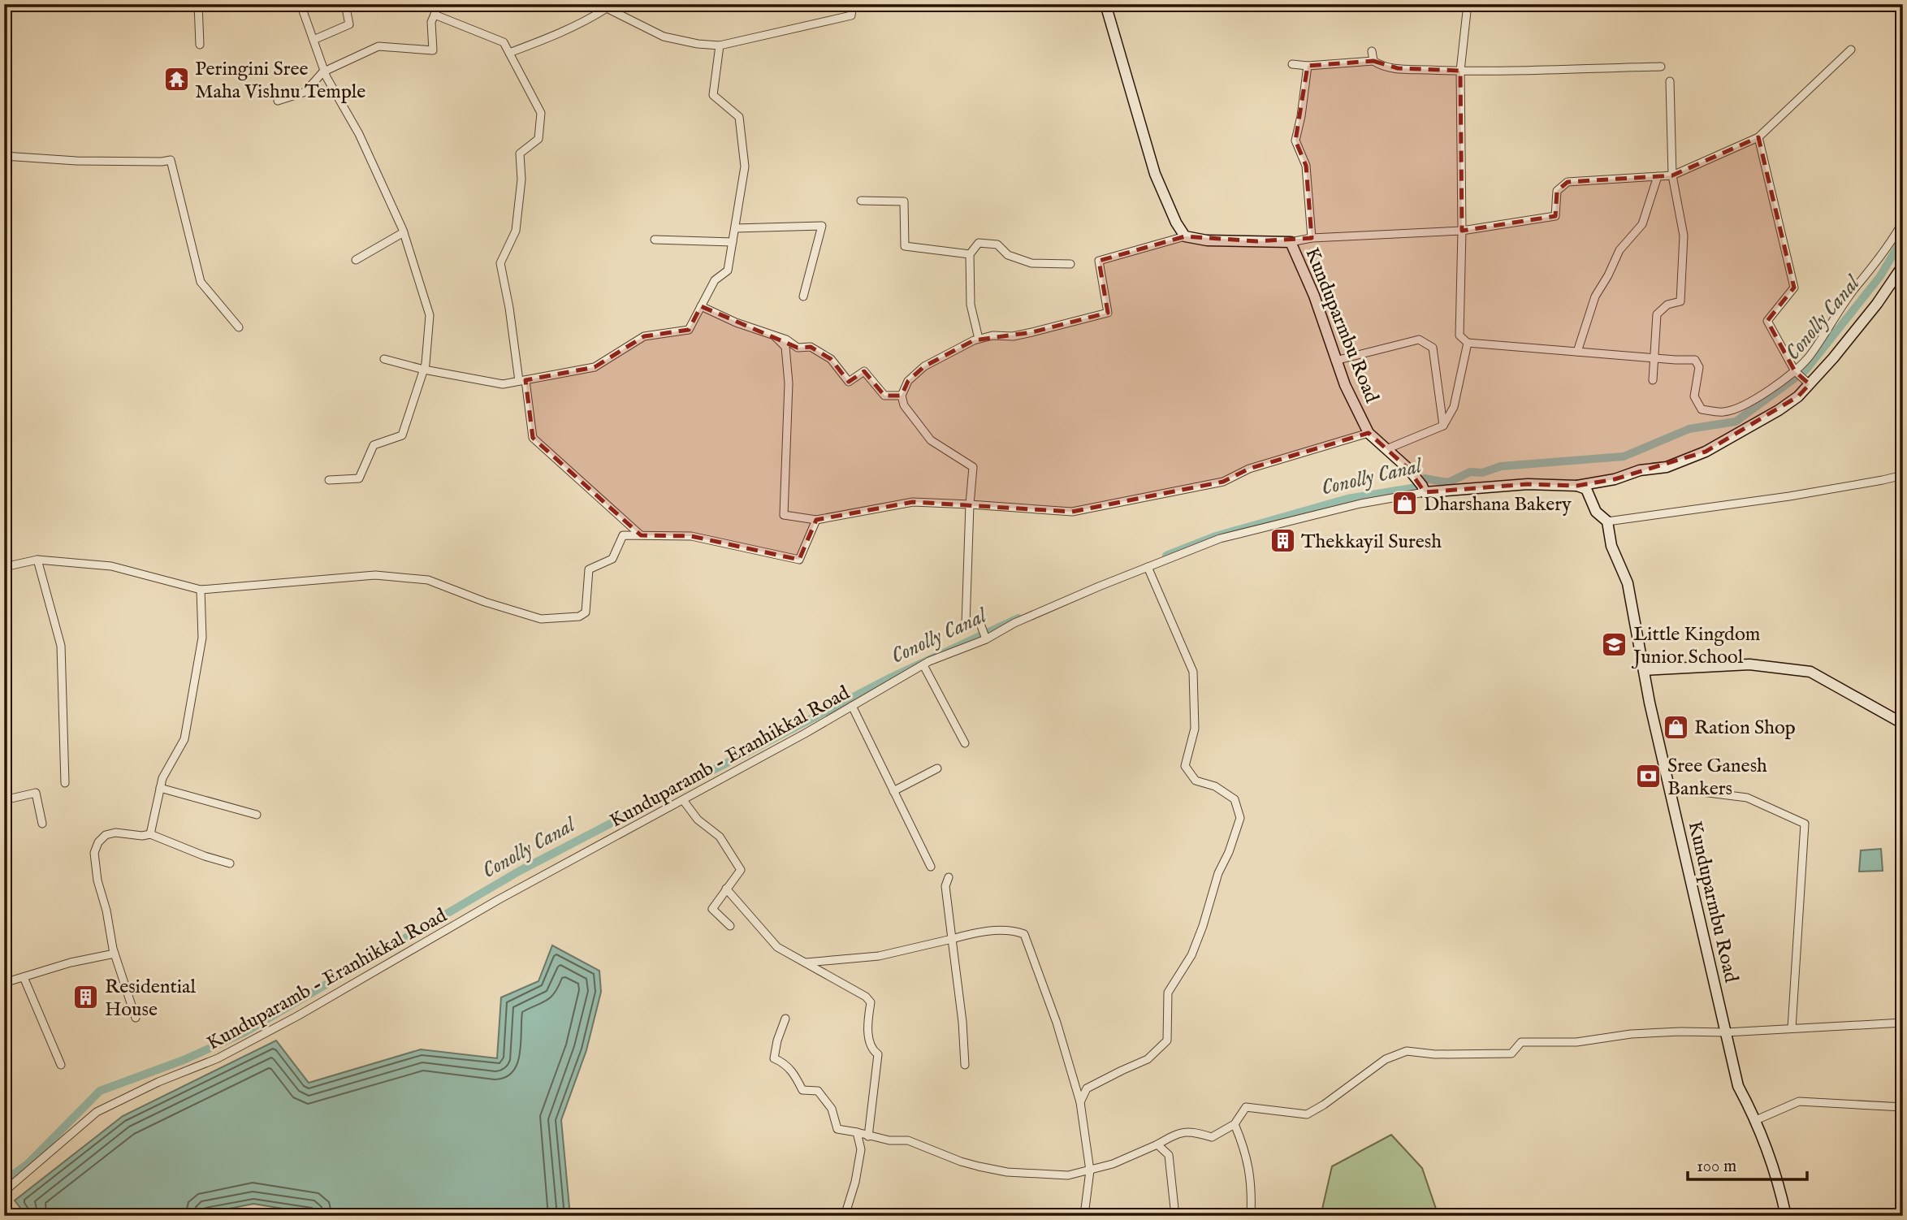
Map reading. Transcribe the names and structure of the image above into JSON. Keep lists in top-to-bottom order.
{
  "streets": {
    "main road": ["Kunduparmbu Road"],
    "street": ["Kunduparamb - Eranhikkal Road"]
  },
  "crossings": [
    ["Kunduparmbu Road", "Kunduparamb - Eranhikkal Road"]
  ],
  "water": ["Conolly Canal"],
  "places": {
    "temple": ["Peringini Sree Maha Vishnu Temple"],
    "shop": ["Dharshana Bakery", "Ration Shop"],
    "building": ["Thekkayil Suresh", "Residential House"],
    "school or university": ["Little Kingdom Junior School"],
    "bank": ["Sree Ganesh Bankers"]
  },
  "scale_bar": "100 m"
}
